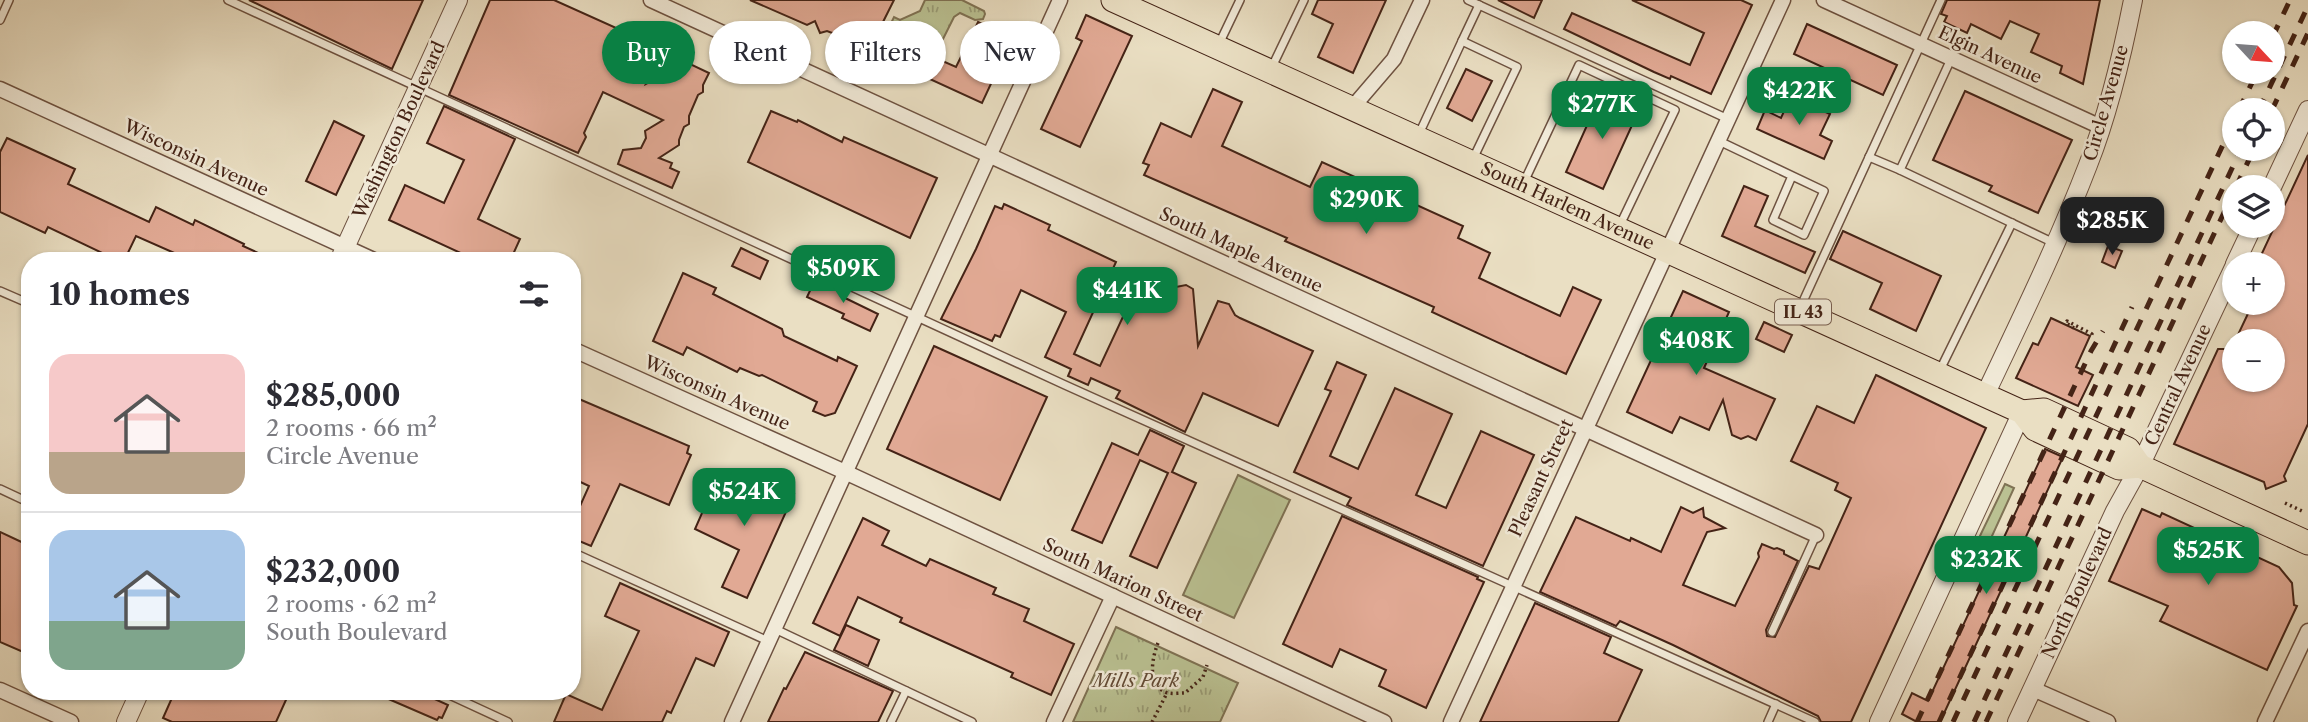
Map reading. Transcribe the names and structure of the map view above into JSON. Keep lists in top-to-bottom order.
{
  "streets": {
    "main road": ["South Harlem Avenue", "IL 43"],
    "street": [
      "Elgin Avenue",
      "Circle Avenue",
      "Washington Boulevard",
      "Wisconsin Avenue",
      "South Maple Avenue",
      "Central Avenue",
      "Pleasant Street",
      "South Marion Street",
      "North Boulevard"
    ]
  },
  "crossings": [
    ["Elgin Avenue", "Circle Avenue"],
    ["Circle Avenue", "South Harlem Avenue"],
    ["Wisconsin Avenue", "South Marion Street"],
    ["South Harlem Avenue", "IL 43"],
    ["South Harlem Avenue", "Central Avenue"],
    ["South Harlem Avenue", "Pleasant Street"],
    ["South Harlem Avenue", "North Boulevard"],
    ["South Maple Avenue", "Pleasant Street"],
    ["IL 43", "Central Avenue"],
    ["IL 43", "North Boulevard"],
    ["Central Avenue", "North Boulevard"]
  ],
  "parks": ["Mills Park"],
  "north": "bottom right",
  "page": {
    "map_buttons": ["+", "−"],
    "chip": [
      "Buy",
      "Rent",
      "Filters",
      "New"
    ],
    "price": [
      "$422K",
      "$277K",
      "$290K",
      "$285K",
      "$509K",
      "$441K",
      "$408K",
      "$524K",
      "$525K",
      "$232K"
    ],
    "heading": "10 homes",
    "list": [
      {
        "name": "$285,000",
        "note": "2 rooms · 66 m² · Circle Avenue"
      },
      {
        "name": "$232,000",
        "note": "2 rooms · 62 m² · South Boulevard"
      }
    ]
  }
}
